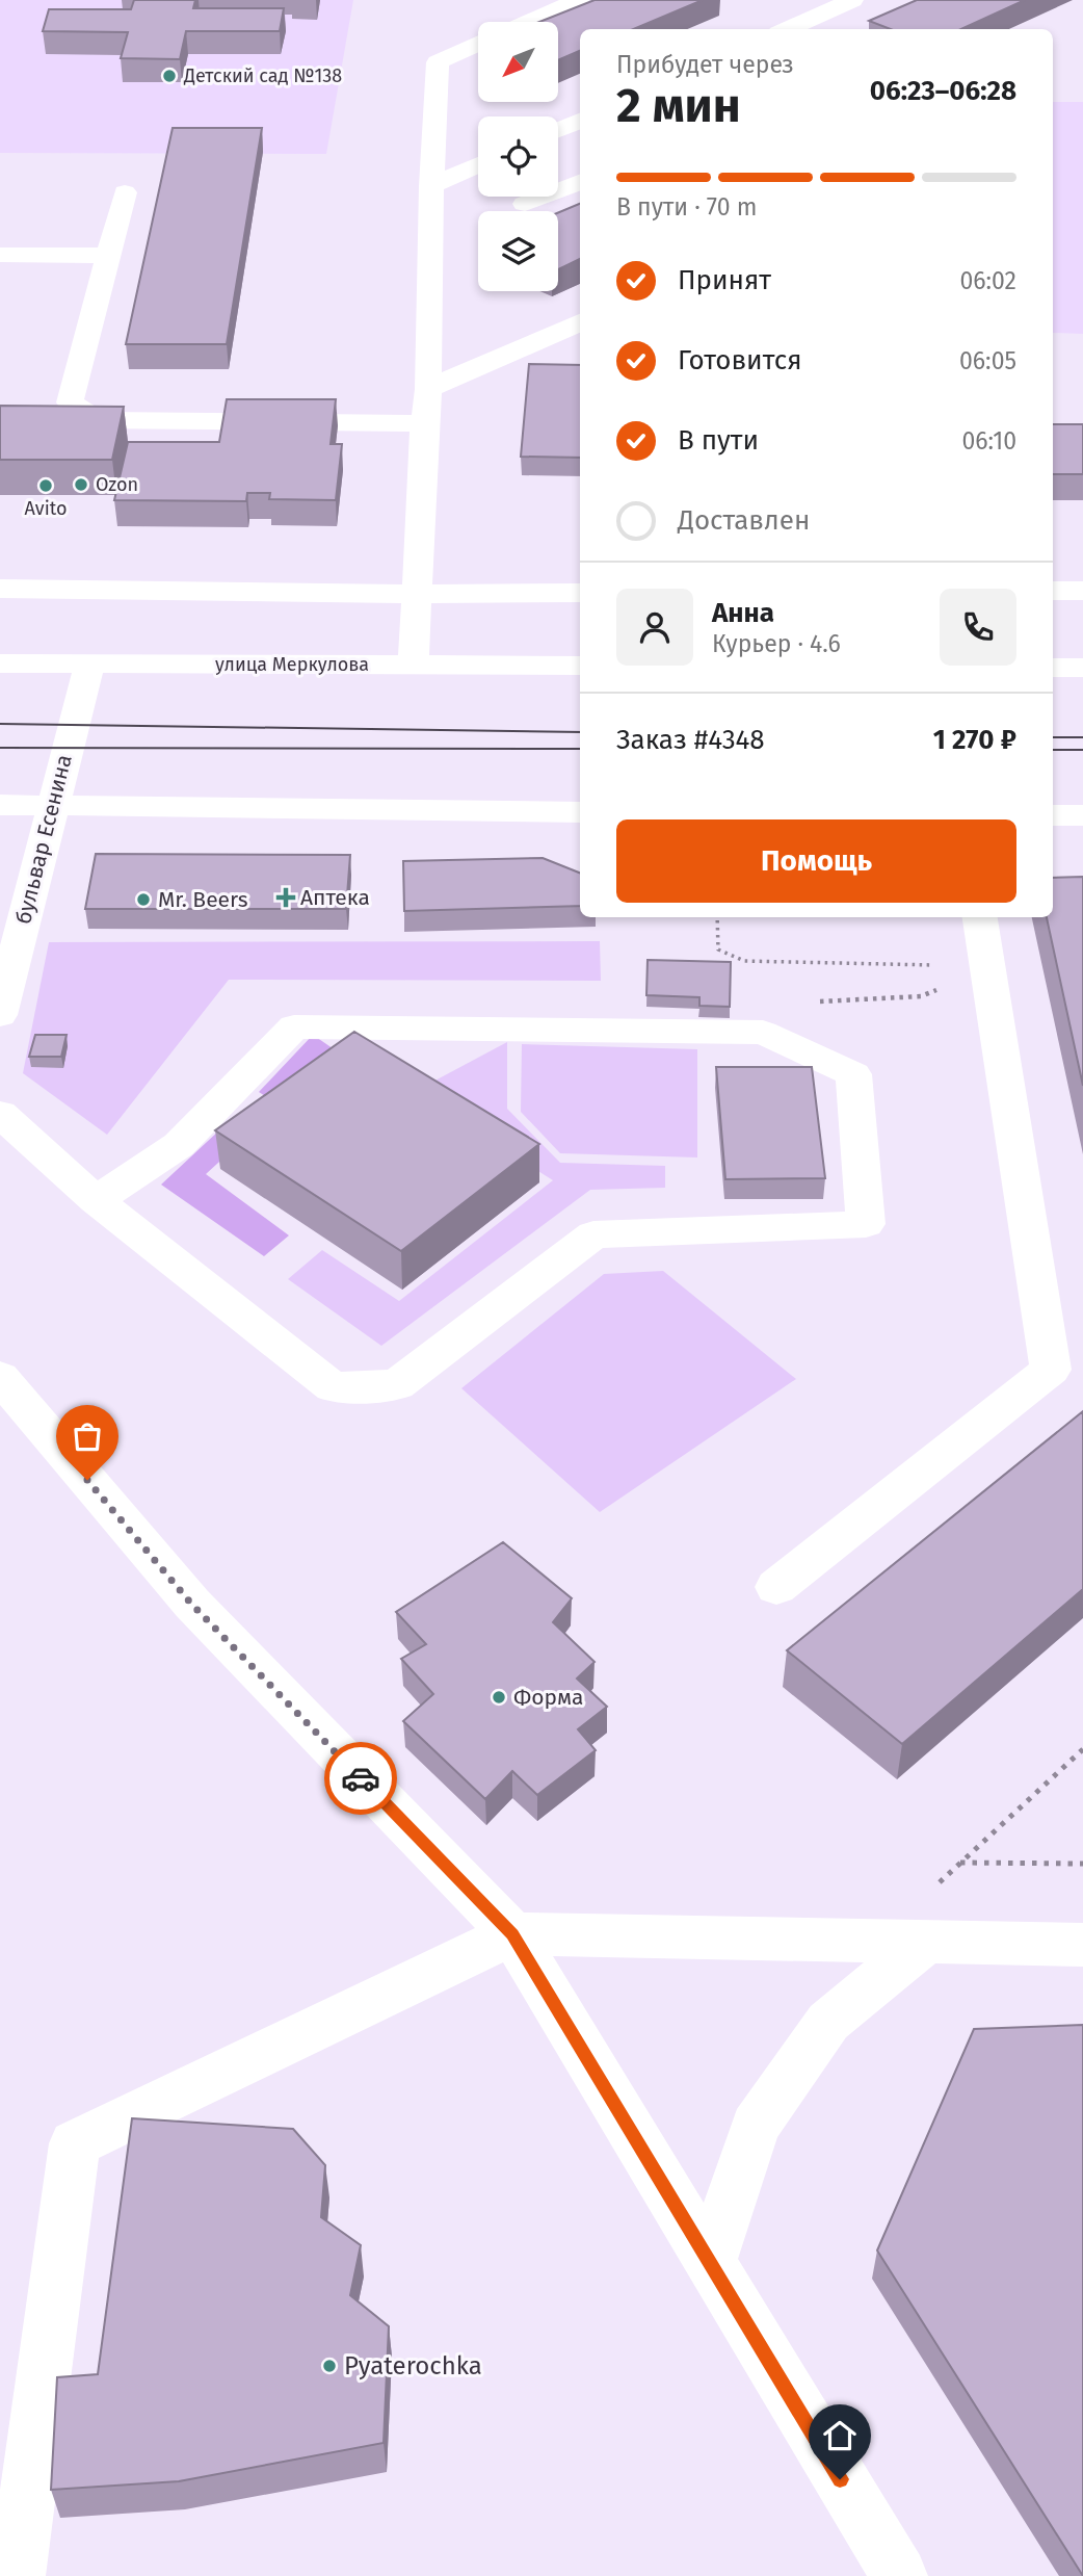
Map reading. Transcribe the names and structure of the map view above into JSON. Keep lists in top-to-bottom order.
{
  "streets": {
    "street": ["улица Меркулова", "бульвар Есенина"]
  },
  "crossings": [
    ["улица Меркулова", "бульвар Есенина"]
  ],
  "places": {
    "other": [
      "Детский сад №138",
      "Ozon",
      "Avito",
      "Mr. Beers",
      "Форма",
      "Pyaterochka"
    ],
    "health": ["Аптека"]
  },
  "north": "bottom left",
  "page": {
    "heading": ["2 мин", "Прибудет через", "06:23–06:28"],
    "panel": [
      "Анна",
      "Курьер · 4.6",
      "Заказ #4348",
      "1 270 ₽"
    ],
    "bar": "В пути · 70 m",
    "list": [
      ["Принят", "06:02"],
      ["Готовится", "06:05"],
      ["В пути", "06:10"],
      "Доставлен"
    ],
    "buttons": "Помощь"
  }
}
